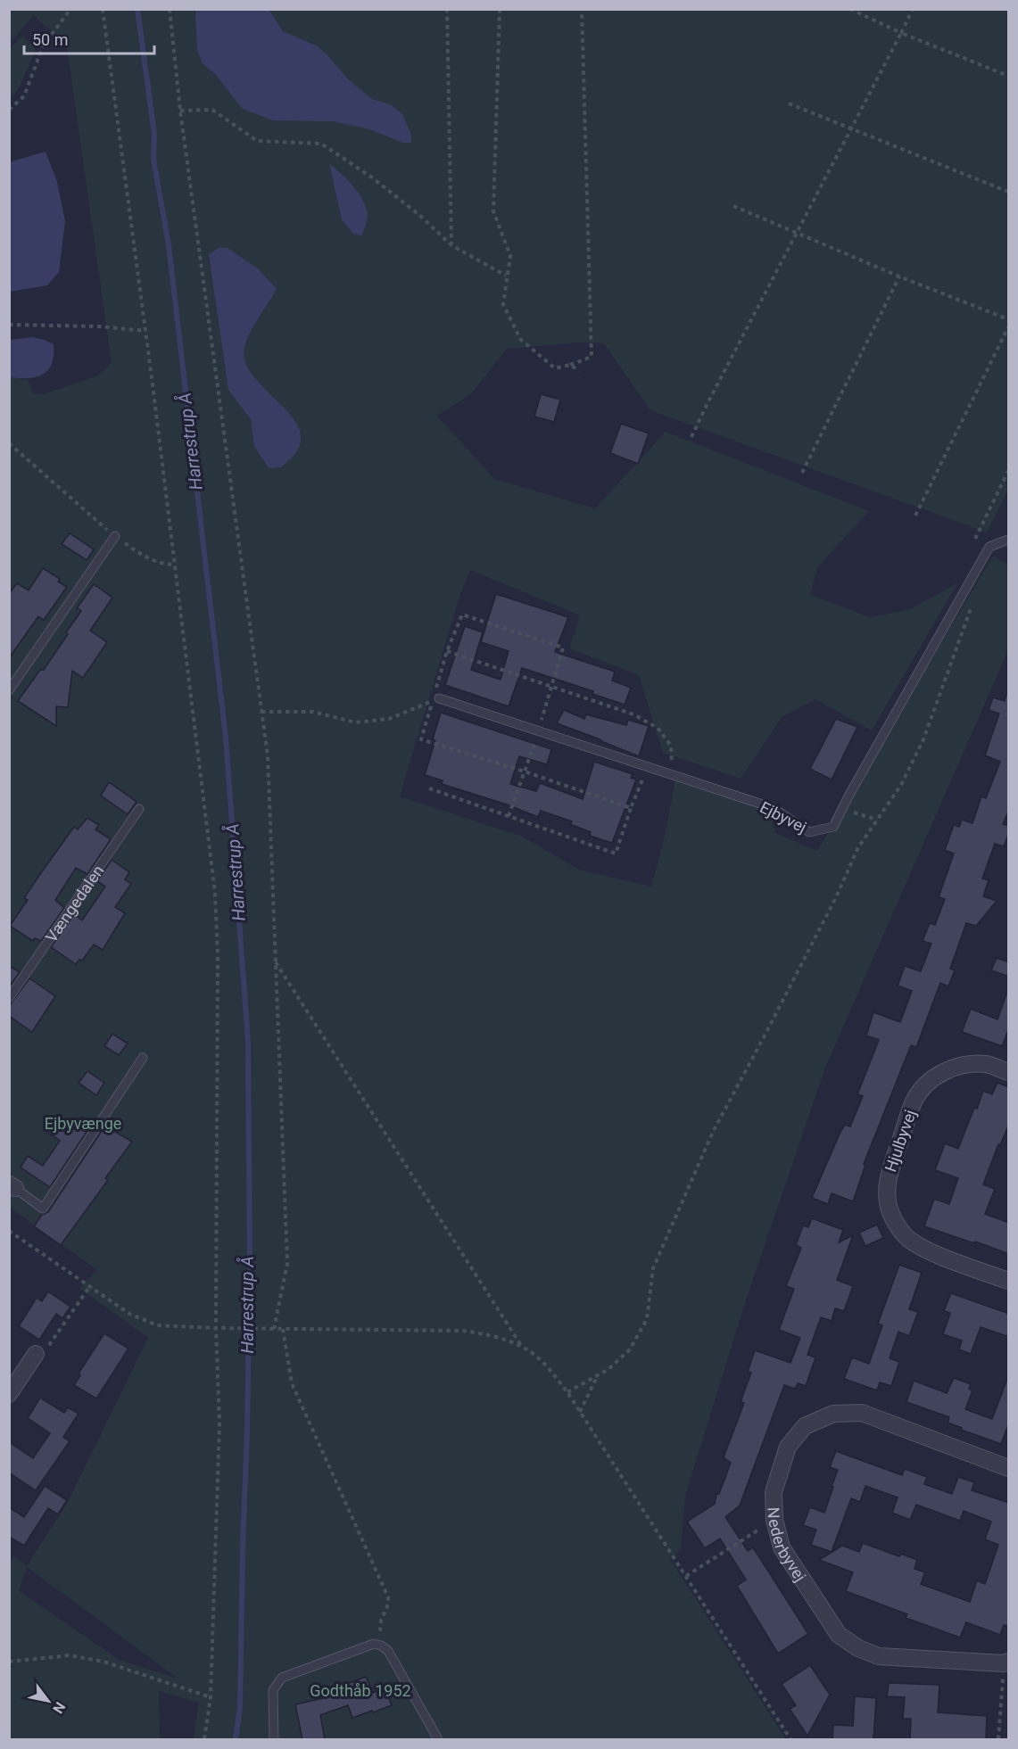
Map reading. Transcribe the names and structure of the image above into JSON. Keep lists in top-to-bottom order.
{
  "streets": {
    "street": ["Hjulbyvej", "Nederbyvej"],
    "lane": ["Ejbyvej", "Vængedalen"]
  },
  "water": ["Harrestrup Å"],
  "parks": ["Ejbyvænge", "Godthåb 1952"],
  "scale_bar": "50 m",
  "north": "bottom right"
}
